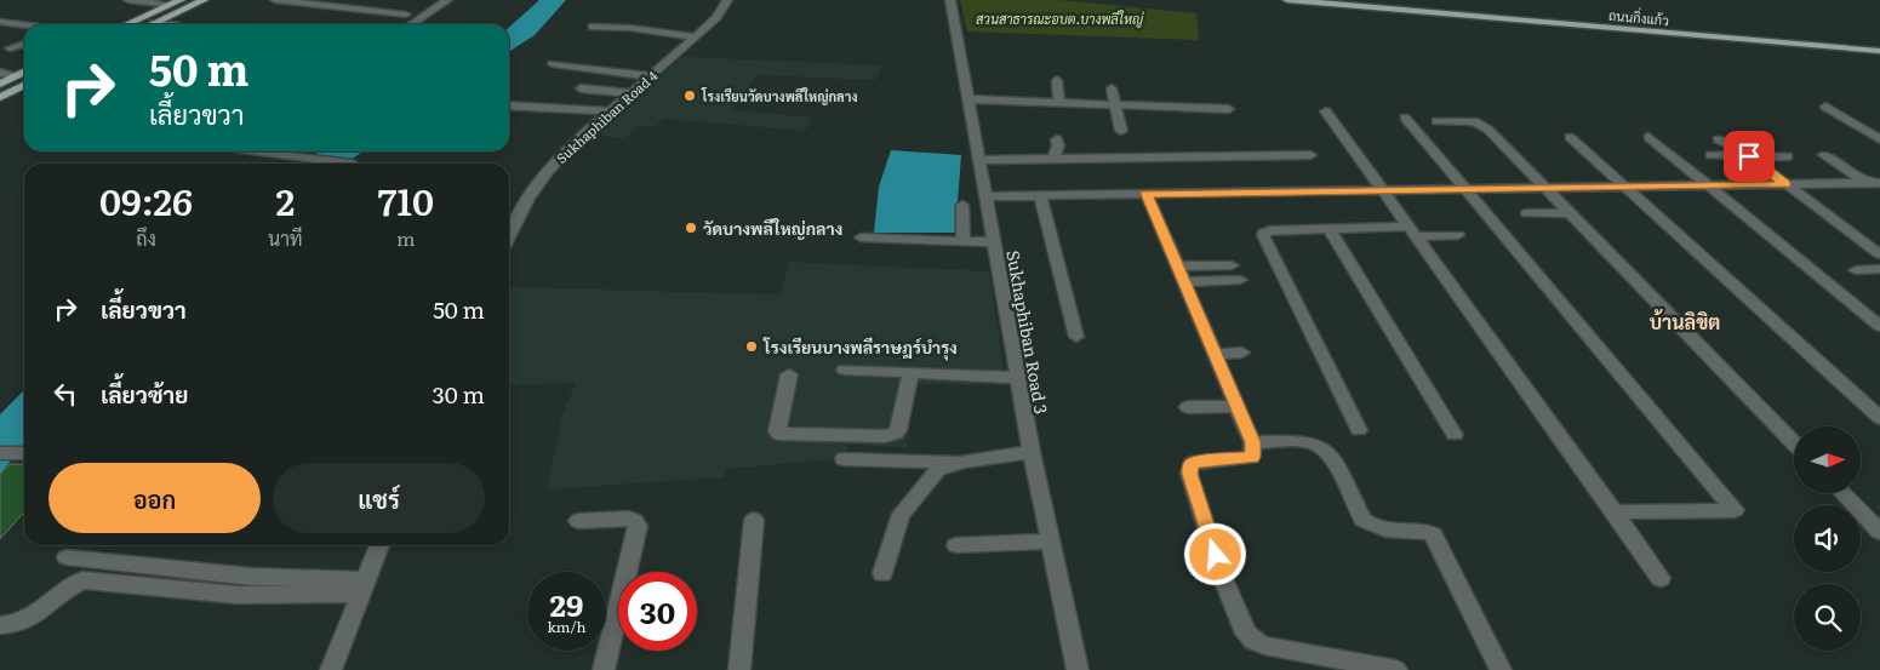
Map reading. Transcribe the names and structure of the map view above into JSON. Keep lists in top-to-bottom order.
{
  "streets": {
    "main road": ["ถนนกิ่งแก้ว"],
    "street": ["Sukhaphiban Road 4", "Sukhaphiban Road 3"]
  },
  "districts": ["บ้านลิขิต"],
  "parks": ["สวนสาธารณะอบต.บางพลีใหญ่"],
  "places": ["โรงเรียนวัดบางพลีใหญ่กลาง", "วัดบางพลีใหญ่กลาง", "โรงเรียนบางพลีราษฎร์บำรุง"],
  "north": "right",
  "page": {
    "turn": ["50 m", "เลี้ยวขวา"],
    "eta": [
      "09:26",
      "ถึง",
      "2",
      "นาที",
      "710",
      "m"
    ],
    "list": [
      {
        "name": "เลี้ยวขวา",
        "value": "50 m"
      },
      {
        "name": "เลี้ยวซ้าย",
        "value": "30 m"
      }
    ],
    "buttons": ["ออก", "แชร์"],
    "speed": "29 km/h",
    "limit": "30"
  }
}
